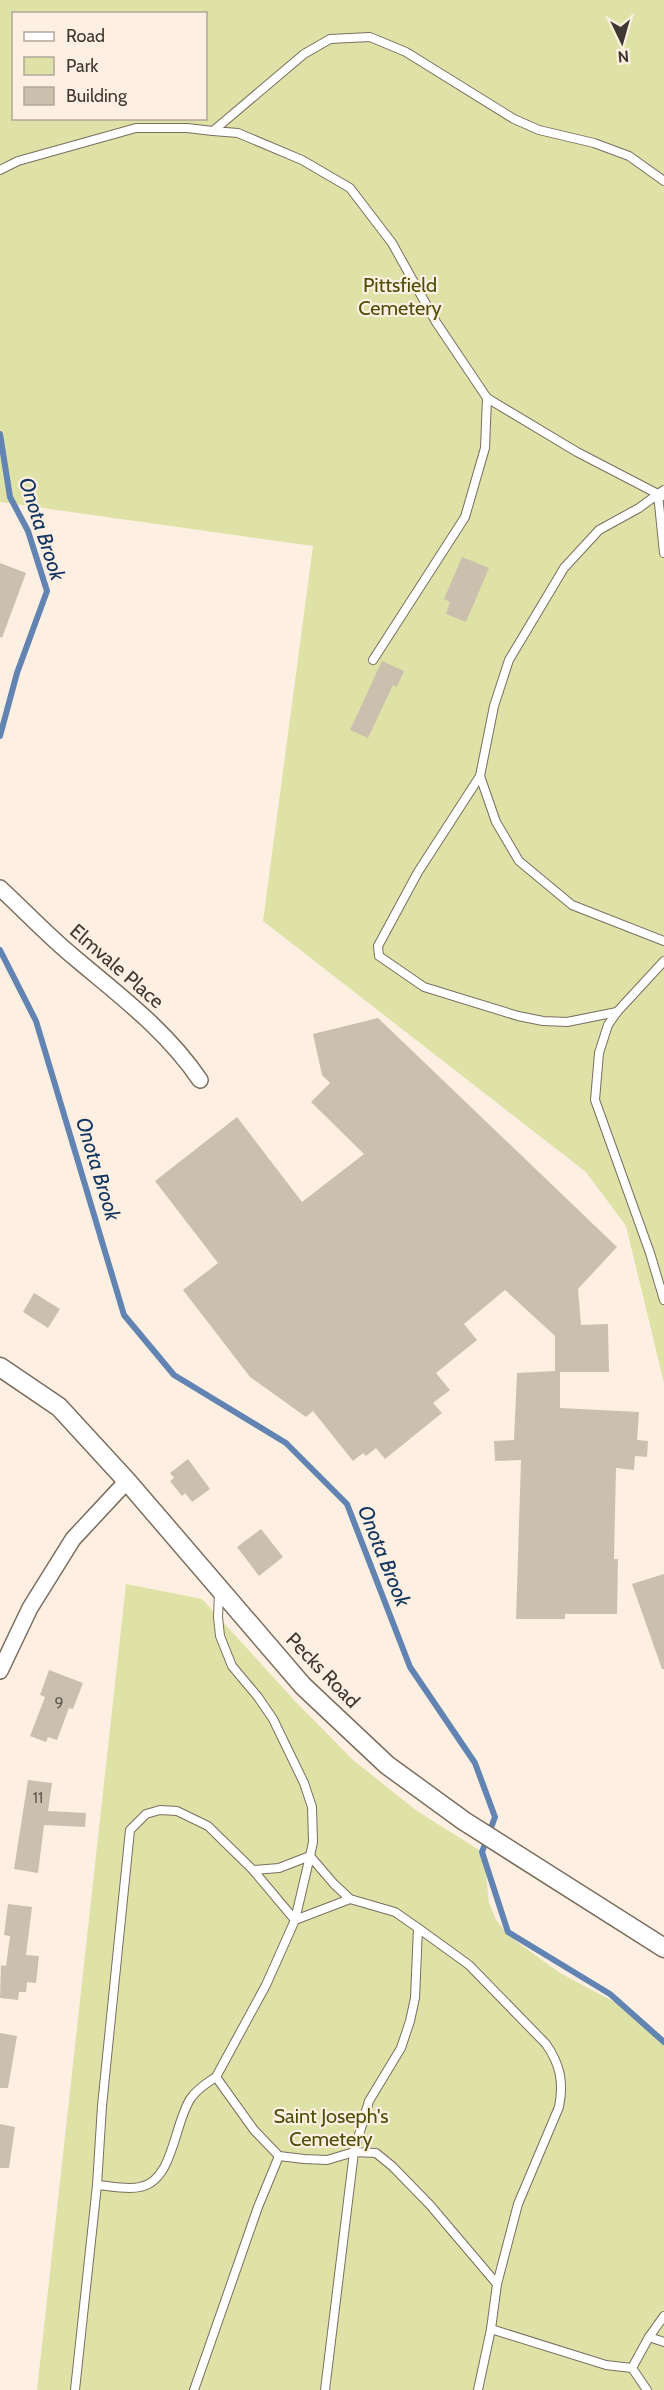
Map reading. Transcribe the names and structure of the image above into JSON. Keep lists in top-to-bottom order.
{
  "streets": {
    "street": ["Elmvale Place", "Pecks Road"]
  },
  "water": ["Onota Brook"],
  "parks": ["Pittsfield Cemetery", "Saint Joseph's Cemetery"],
  "house_numbers": ["9", "11"],
  "legend": ["Road", "Park", "Building"],
  "north": "bottom"
}
